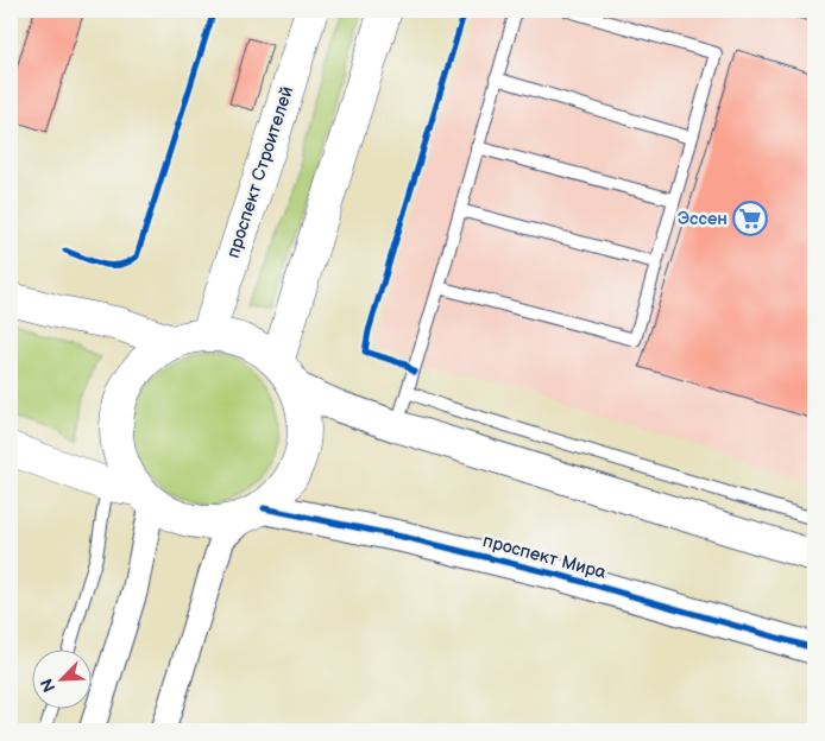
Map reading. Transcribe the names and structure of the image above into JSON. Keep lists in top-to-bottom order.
{
  "streets": {
    "main road": ["проспект Строителей"],
    "street": ["проспект Мира"]
  },
  "crossings": [
    ["проспект Строителей", "проспект Мира"]
  ],
  "places": {
    "supermarket": ["Эссен"]
  },
  "north": "bottom left"
}
